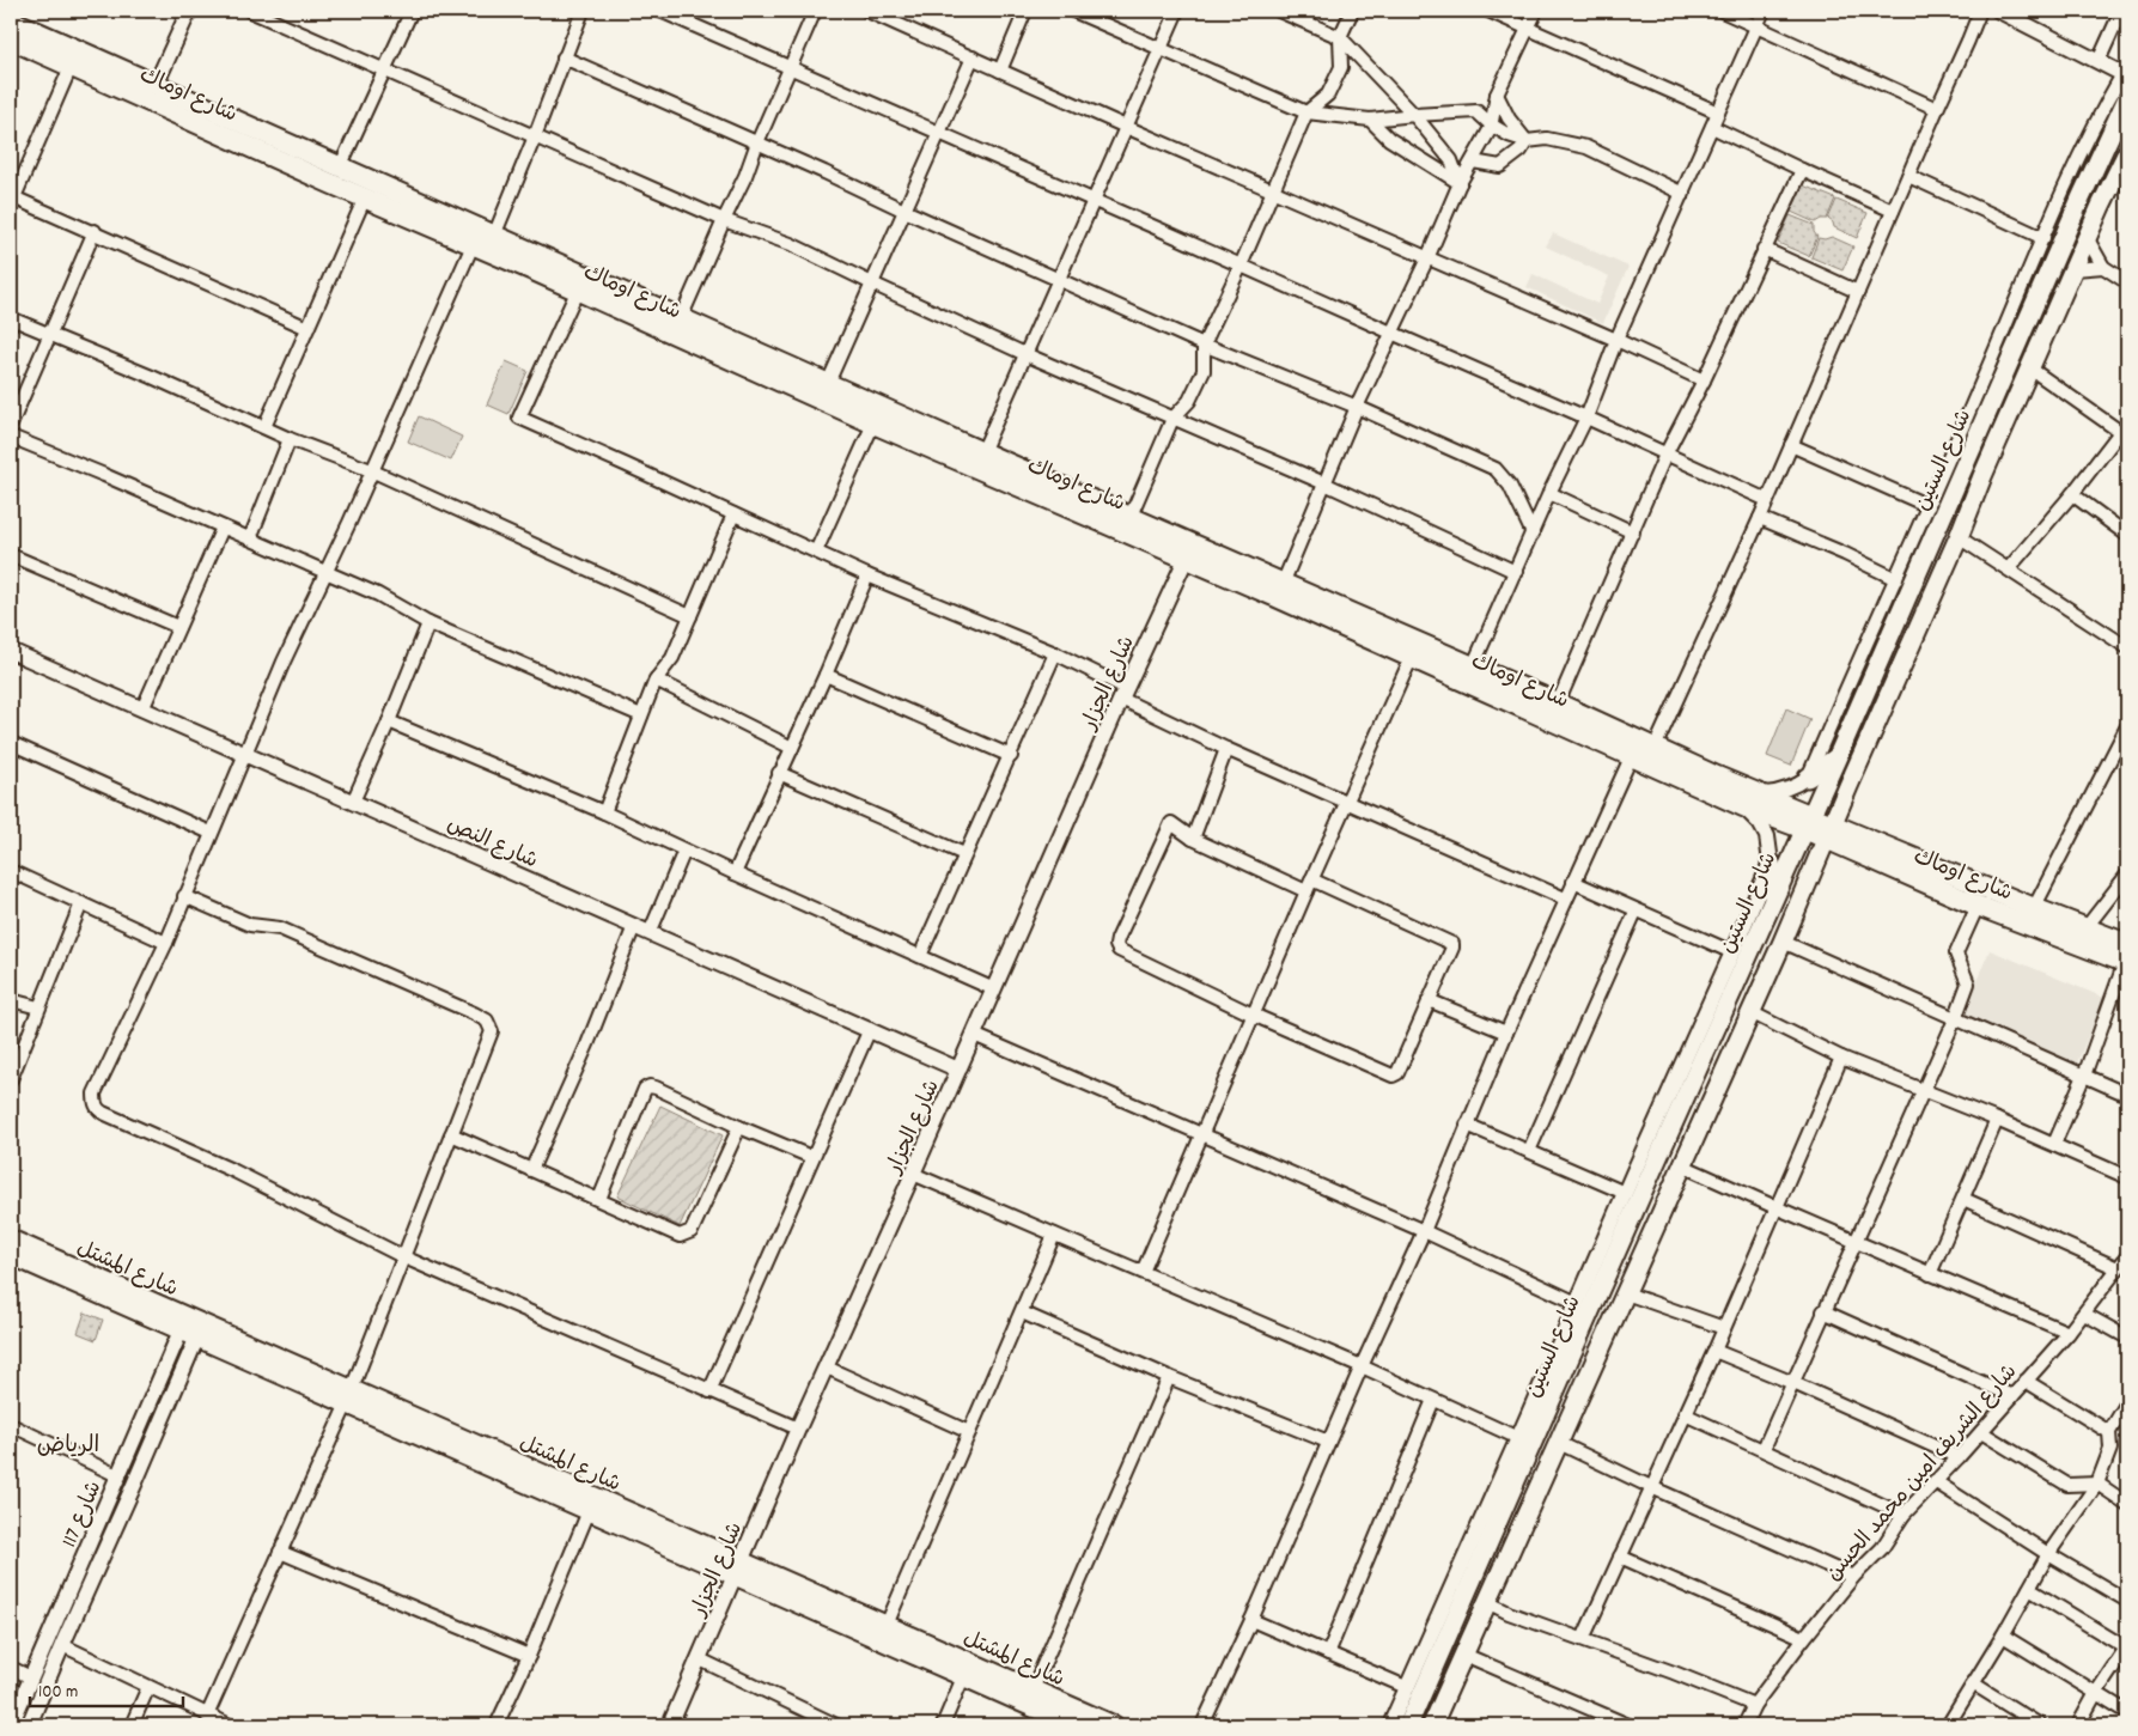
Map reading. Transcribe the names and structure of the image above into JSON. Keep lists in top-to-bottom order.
{
  "streets": {
    "main road": ["شارع اوماك", "شارع الستين", "شارع المشتل"],
    "street": [
      "شارع الجزار",
      "شارع النص",
      "شارع الشريف امين محمد الحسن",
      "شارع 117"
    ]
  },
  "crossings": [
    ["شارع اوماك", "شارع الستين"],
    ["شارع اوماك", "شارع الجزار"],
    ["شارع الجزار", "شارع النص"],
    ["شارع الجزار", "شارع المشتل"],
    ["شارع المشتل", "شارع 117"]
  ],
  "districts": ["الرياض"],
  "scale_bar": "100 m"
}
